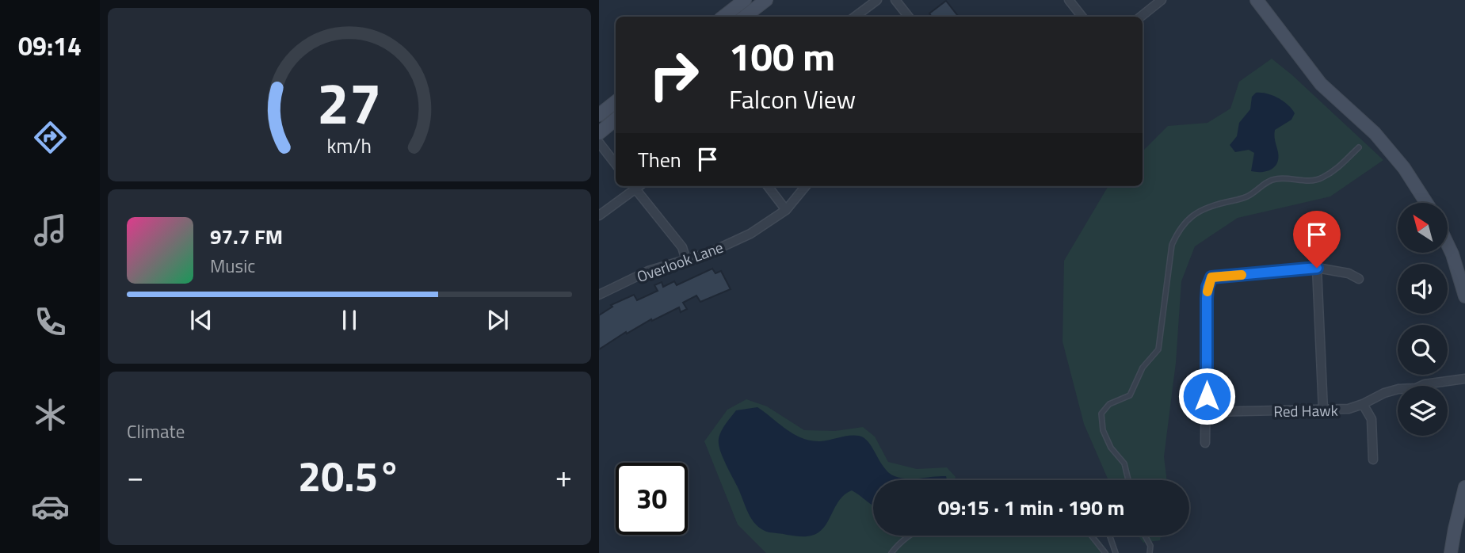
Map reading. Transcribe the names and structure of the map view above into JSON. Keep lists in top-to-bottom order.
{
  "streets": {
    "street": ["Overlook Lane", "Red Hawk"]
  },
  "north": "top left",
  "page": {
    "tabs": "09:14",
    "turn": ["100 m", "Falcon View"],
    "then": "Then",
    "song": ["97.7 FM", "Music"],
    "tile": "Climate",
    "heat": ["−", "20.5°", "+"],
    "limit": "30",
    "trip": "09:15 · 1 min · 190 m",
    "gauge": ["27", "km/h"]
  }
}
